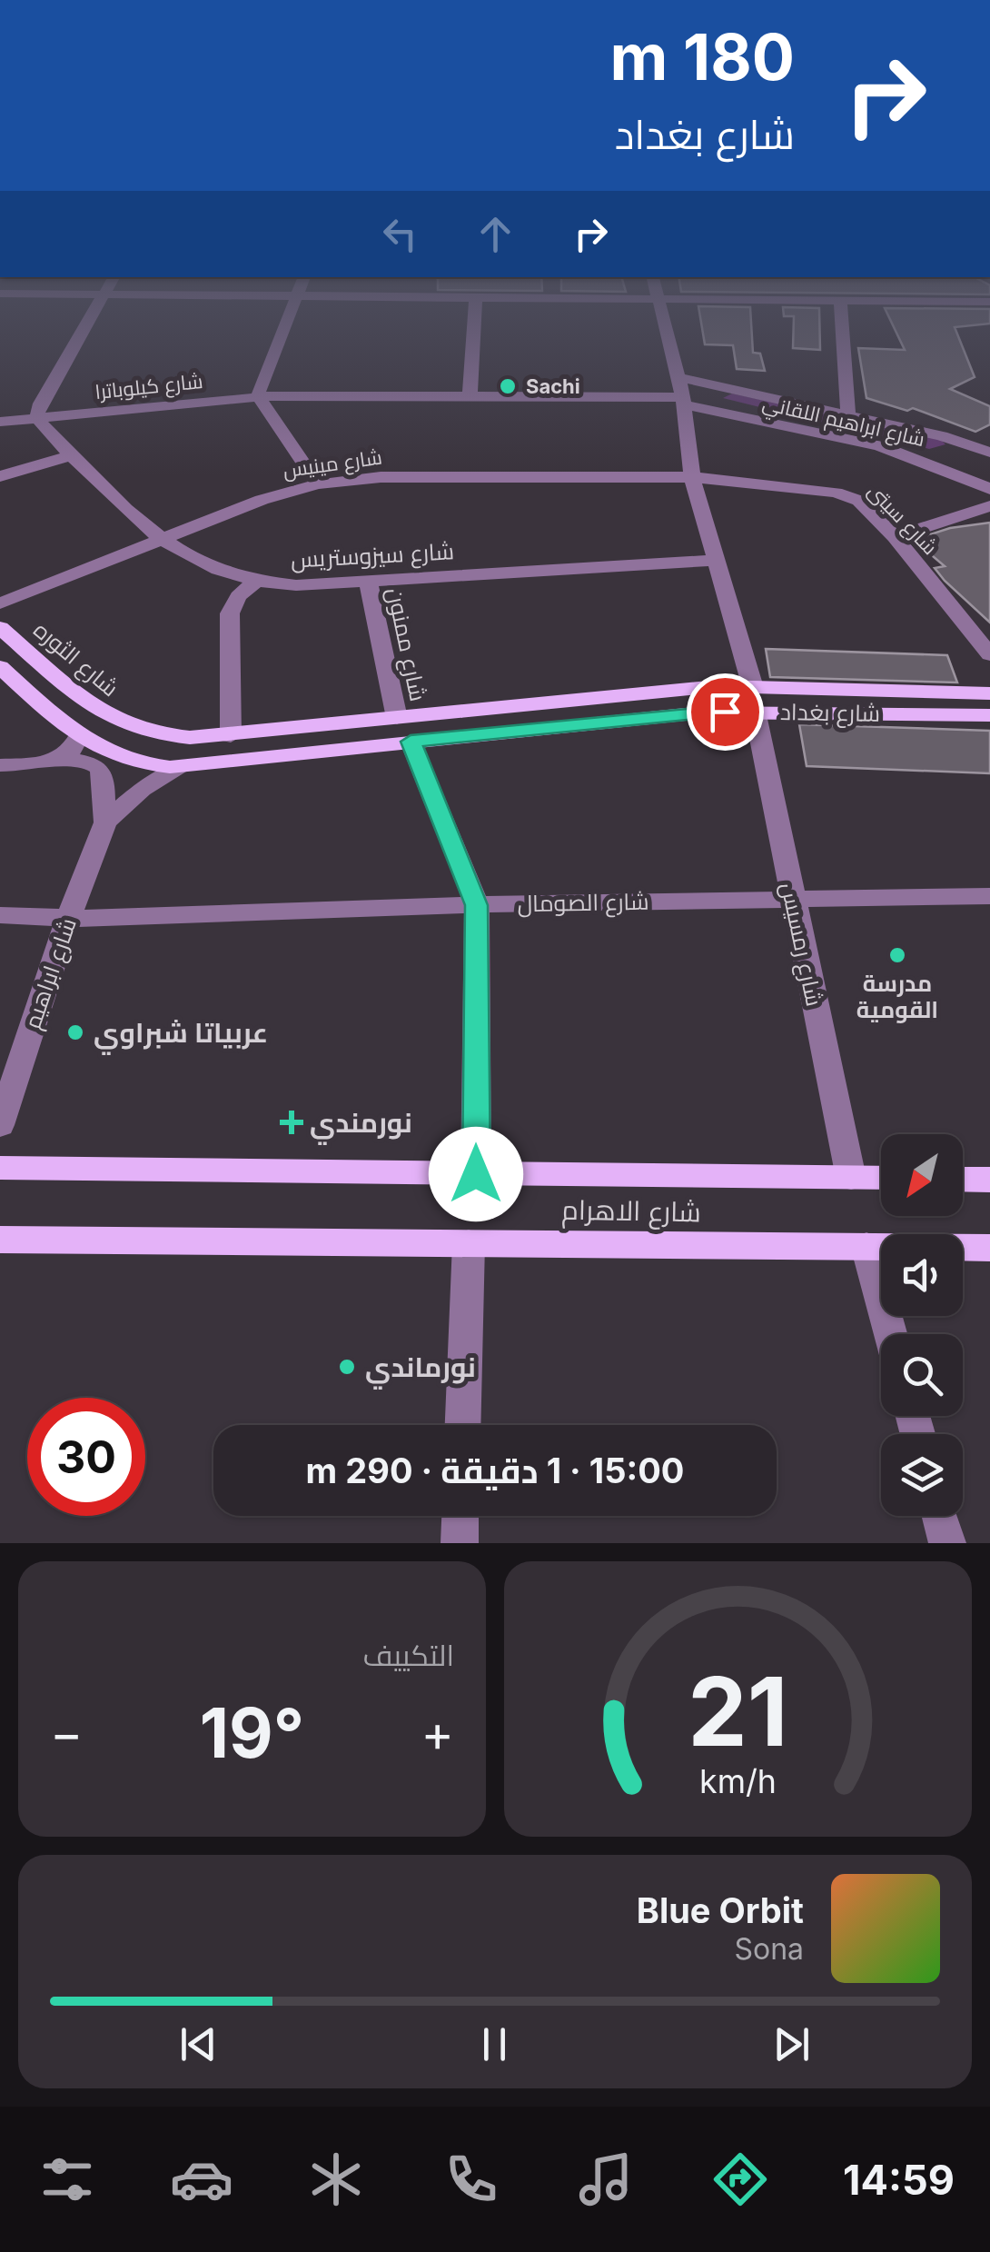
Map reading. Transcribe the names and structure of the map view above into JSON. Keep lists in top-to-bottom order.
{
  "streets": {
    "main road": ["شارع الثوره", "شارع بغداد", "شارع الاهرام"],
    "street": [
      "شارع كيلوباترا",
      "شارع ابراهيم اللقاني",
      "شارع مينيس",
      "شارع سيتى",
      "شارع سيزوستريس",
      "شارع ممنون",
      "شارع الصومال",
      "شارع رمسيس",
      "شارع ابراهيم"
    ]
  },
  "crossings": [
    ["شارع كيلوباترا", "شارع ابراهيم اللقاني"],
    ["شارع كيلوباترا", "شارع سيزوستريس"],
    ["شارع كيلوباترا", "شارع رمسيس"],
    ["شارع ابراهيم اللقاني", "شارع رمسيس"],
    ["شارع مينيس", "شارع سيتى"],
    ["شارع مينيس", "شارع سيزوستريس"],
    ["شارع مينيس", "شارع رمسيس"],
    ["شارع سيتى", "شارع رمسيس"],
    ["شارع سيزوستريس", "شارع ممنون"],
    ["شارع سيزوستريس", "شارع رمسيس"],
    ["شارع ممنون", "شارع بغداد"],
    ["شارع ممنون", "شارع الصومال"],
    ["شارع الثوره", "شارع بغداد"],
    ["شارع بغداد", "شارع رمسيس"],
    ["شارع بغداد", "شارع ابراهيم"],
    ["شارع الصومال", "شارع رمسيس"],
    ["شارع الصومال", "شارع ابراهيم"],
    ["شارع رمسيس", "شارع الاهرام"]
  ],
  "places": {
    "other": [
      "Sachi",
      "مدرسة القومية",
      "عربياتا شبراوي",
      "نورماندي"
    ],
    "health": ["نورمندي"]
  },
  "north": "bottom left",
  "page": {
    "turn": ["180 m", "شارع بغداد"],
    "limit": "30",
    "trip": "15:00 · 1 دقيقة · 290 m",
    "tile": "التكييف",
    "heat": ["−", "19°", "+"],
    "song": ["Blue Orbit", "Sona"],
    "tabs": "14:59",
    "gauge": ["21", "km/h"]
  }
}
